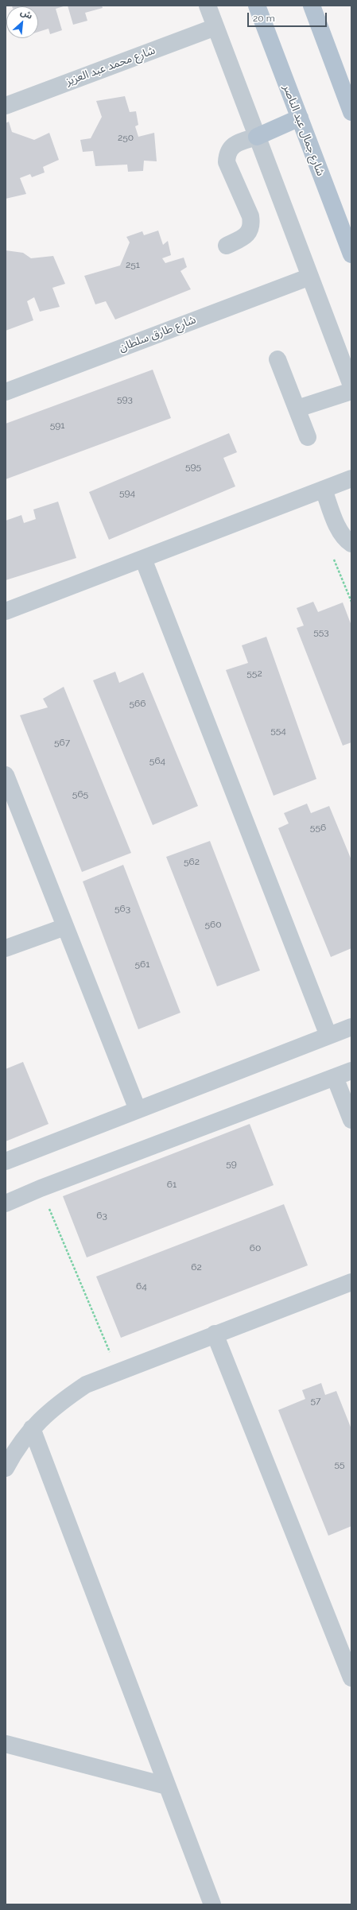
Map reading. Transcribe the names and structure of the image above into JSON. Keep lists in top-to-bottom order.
{
  "streets": {
    "main road": ["شارع جمال عبد الناصر"],
    "street": ["شارع محمد عبد العزيز", "شارع طارق سلطان"]
  },
  "house_numbers": [
    "250",
    "251",
    "593",
    "591",
    "595",
    "594",
    "553",
    "552",
    "566",
    "554",
    "567",
    "564",
    "565",
    "556",
    "562",
    "563",
    "560",
    "561",
    "59",
    "61",
    "63",
    "60",
    "62",
    "64",
    "57",
    "55"
  ],
  "scale_bar": "20 m",
  "north": "top right"
}
